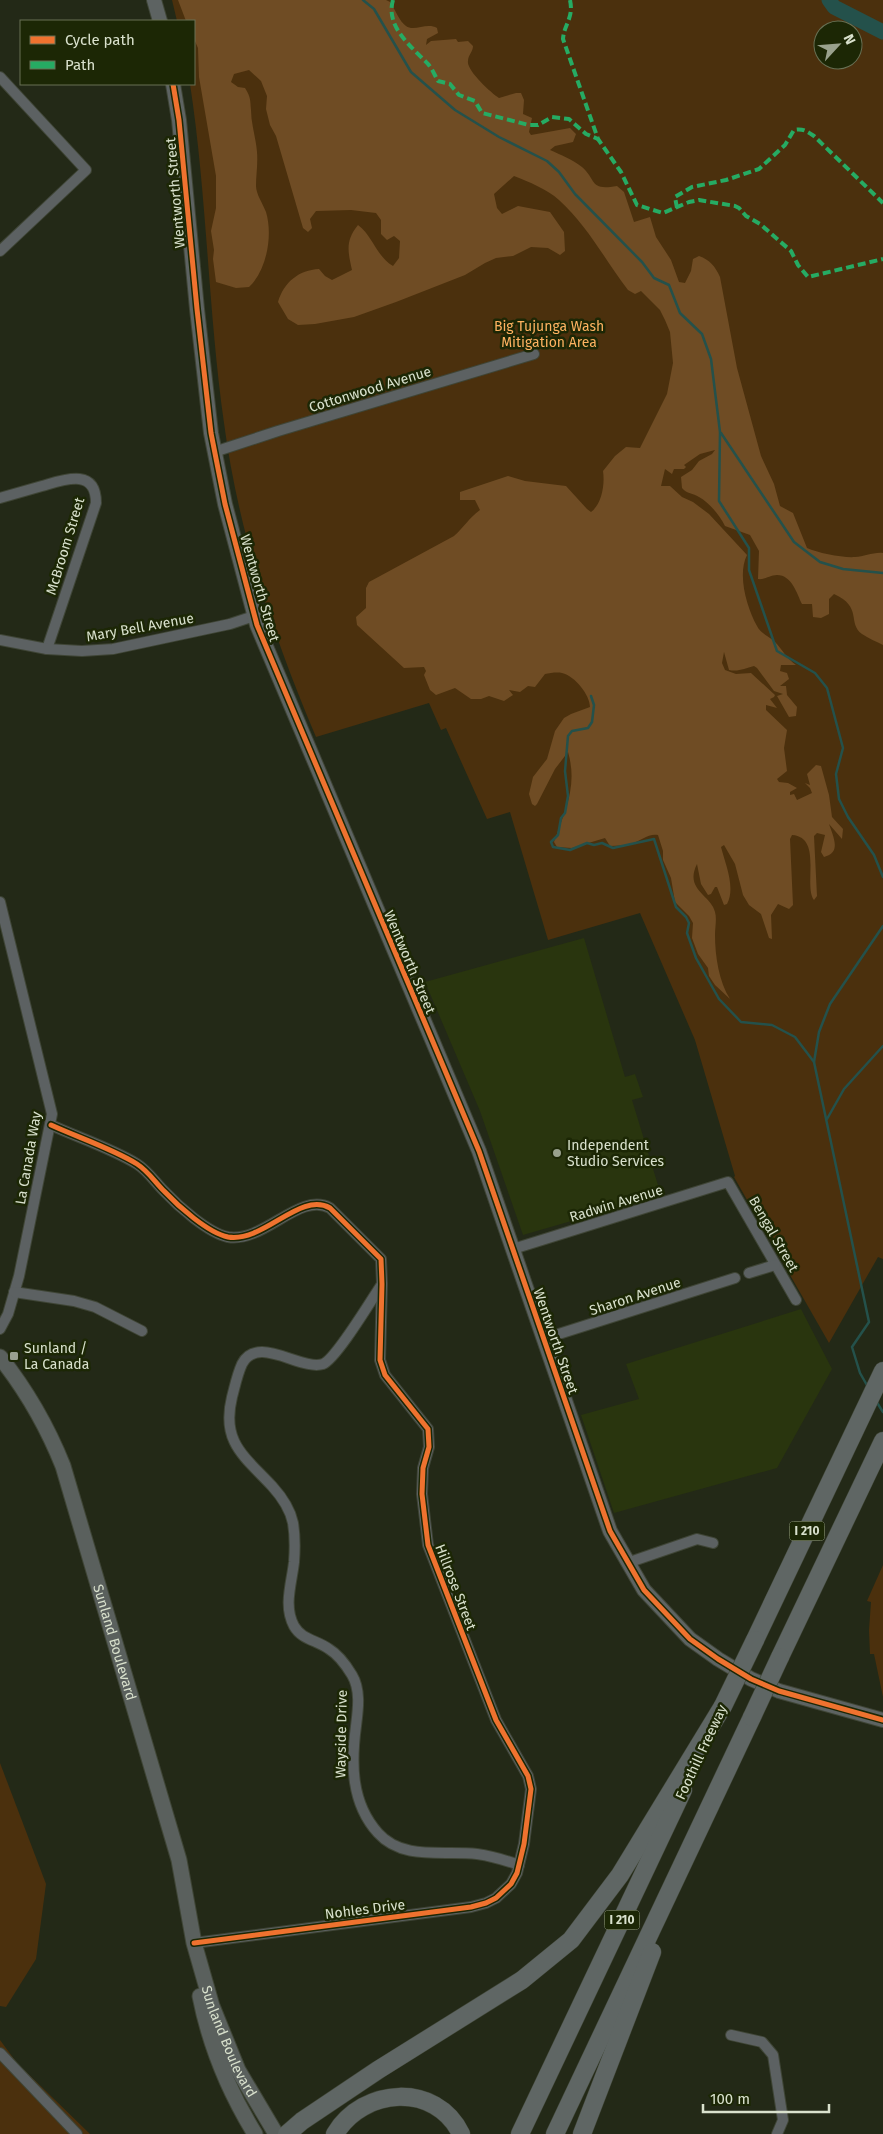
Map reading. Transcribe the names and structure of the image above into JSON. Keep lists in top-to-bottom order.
{
  "streets": {
    "highway": ["I 210", "Foothill Freeway"],
    "main road": ["Wentworth Street", "Sunland Boulevard"],
    "street": [
      "Cottonwood Avenue",
      "McBroom Street",
      "Mary Bell Avenue",
      "La Canada Way",
      "Radwin Avenue",
      "Bengal Street",
      "Sharon Avenue",
      "Hillrose Street",
      "Wayside Drive",
      "Nohles Drive"
    ]
  },
  "crossings": [
    ["Wentworth Street", "Cottonwood Avenue"],
    ["Wentworth Street", "Mary Bell Avenue"],
    ["Wentworth Street", "Radwin Avenue"],
    ["Wentworth Street", "Sharon Avenue"],
    ["McBroom Street", "Mary Bell Avenue"],
    ["La Canada Way", "Hillrose Street"],
    ["Radwin Avenue", "Bengal Street"],
    ["Hillrose Street", "Wayside Drive"],
    ["Hillrose Street", "Nohles Drive"],
    ["Sunland Boulevard", "Nohles Drive"],
    ["Wayside Drive", "Nohles Drive"]
  ],
  "parks": ["Big Tujunga Wash Mitigation Area"],
  "places": {
    "other": ["Independent Studio Services"],
    "transit": ["Sunland / La Canada"]
  },
  "legend": ["Cycle path", "Path"],
  "scale_bar": "100 m",
  "north": "top right"
}
